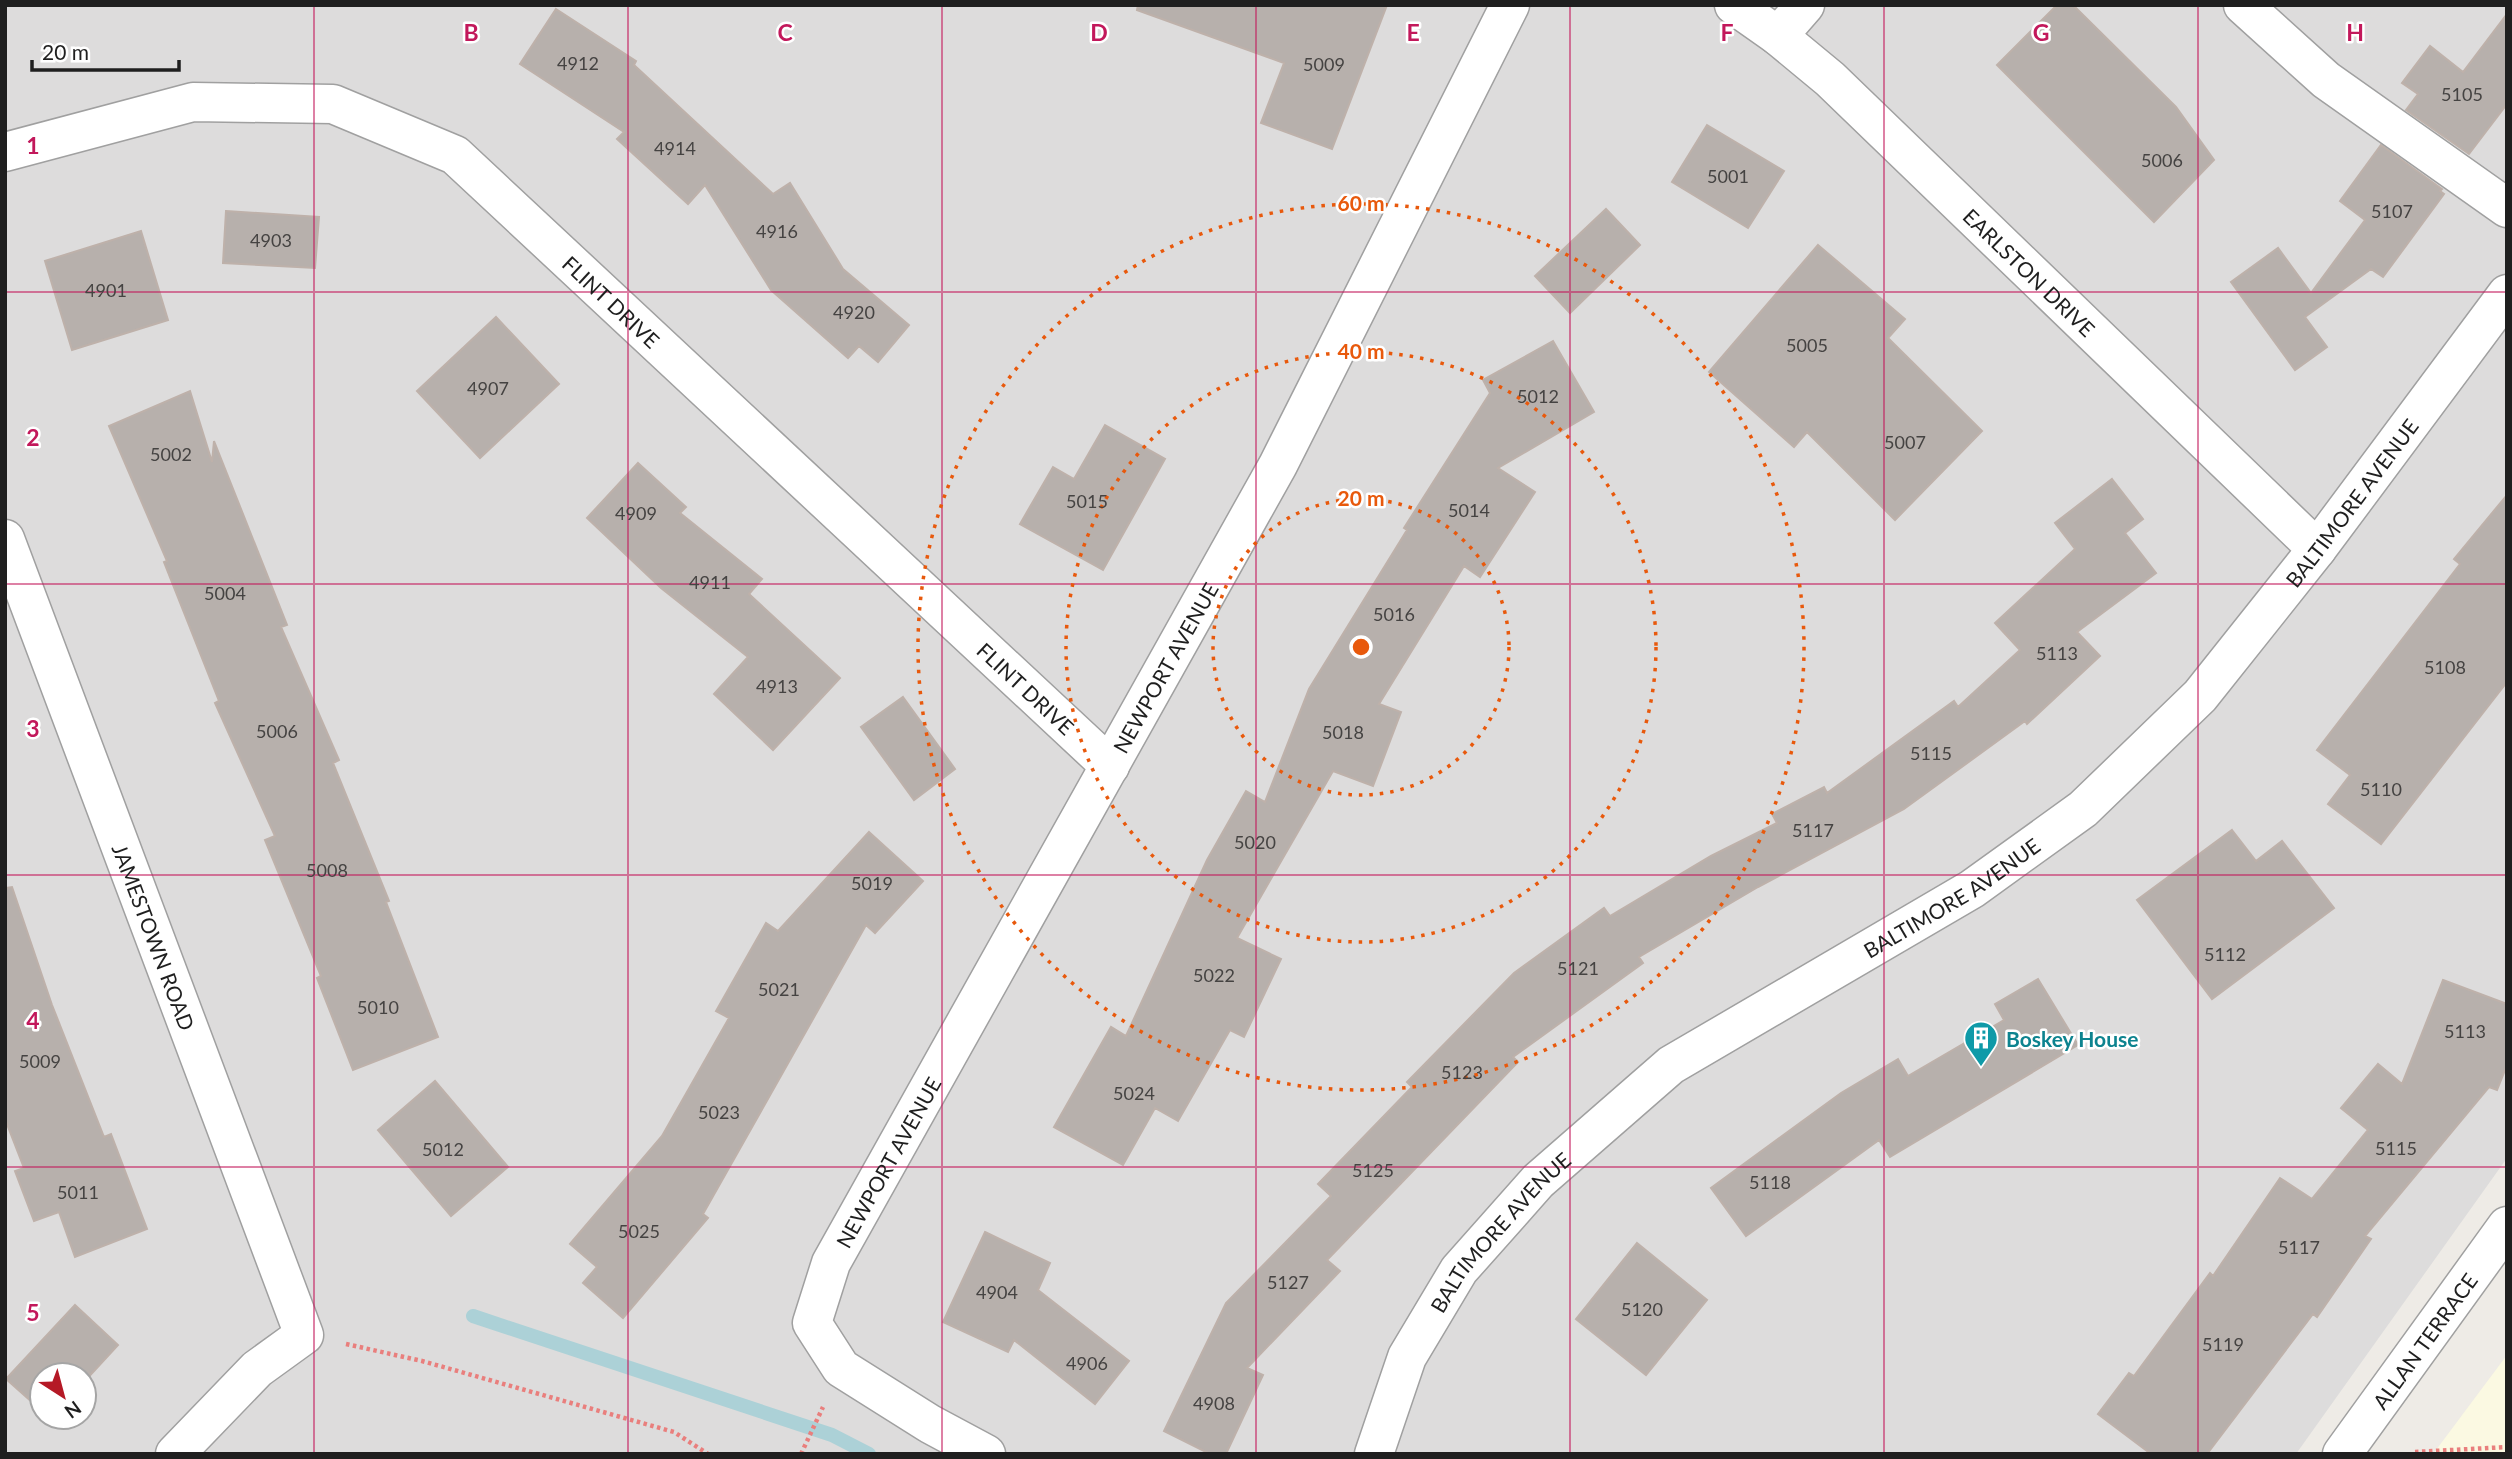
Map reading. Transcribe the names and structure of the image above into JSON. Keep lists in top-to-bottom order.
{
  "streets": {
    "street": [
      "EARLSTON DRIVE",
      "FLINT DRIVE",
      "BALTIMORE AVENUE",
      "NEWPORT AVENUE",
      "JAMESTOWN ROAD",
      "ALLAN TERRACE"
    ]
  },
  "crossings": [
    ["EARLSTON DRIVE", "BALTIMORE AVENUE"],
    ["FLINT DRIVE", "NEWPORT AVENUE"]
  ],
  "places": {
    "building": ["Boskey House"]
  },
  "house_numbers": [
    "4912",
    "5009",
    "5105",
    "4914",
    "5006",
    "5001",
    "5107",
    "4916",
    "4903",
    "4901",
    "4920",
    "5005",
    "4907",
    "5012",
    "5007",
    "5002",
    "5015",
    "5014",
    "4909",
    "4911",
    "5004",
    "5016",
    "5113",
    "5108",
    "4913",
    "5006",
    "5018",
    "5115",
    "5110",
    "5117",
    "5020",
    "5008",
    "5019",
    "5112",
    "5121",
    "5022",
    "5021",
    "5010",
    "5113",
    "5009",
    "5123",
    "5024",
    "5023",
    "5115",
    "5012",
    "5125",
    "5118",
    "5011",
    "5025",
    "5117",
    "5127",
    "4904",
    "5120",
    "5119",
    "4906",
    "4908"
  ],
  "scale_bar": "20 m",
  "north": "bottom right",
  "grid": {
    "columns": [
      "B",
      "C",
      "D",
      "E",
      "F",
      "G",
      "H"
    ],
    "rows": [
      "1",
      "2",
      "3",
      "4",
      "5"
    ]
  },
  "rings": ["60 m", "40 m", "20 m"]
}
